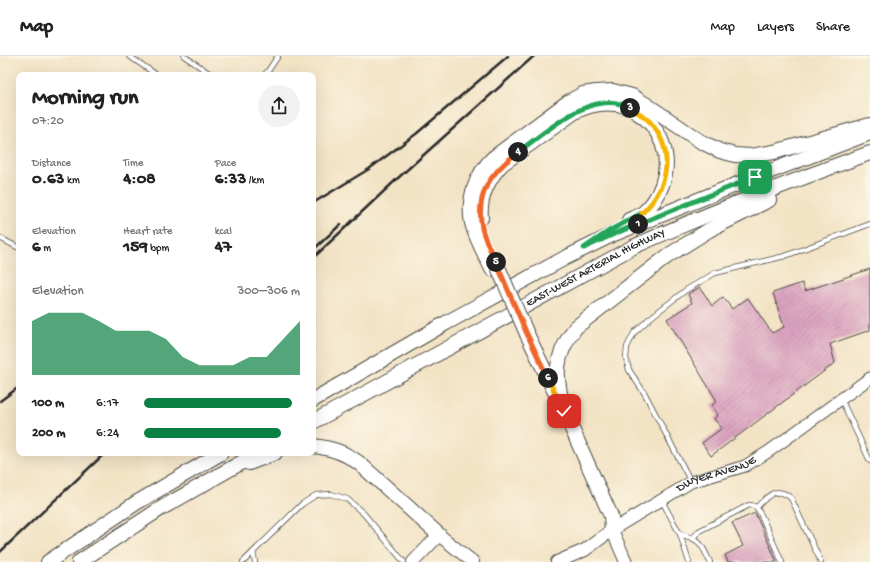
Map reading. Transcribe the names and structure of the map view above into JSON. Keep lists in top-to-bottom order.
{
  "streets": {
    "main road": ["EAST-WEST ARTERIAL HIGHWAY", "DWYER AVENUE"]
  },
  "page": {
    "header": "Map",
    "nav": ["Map", "Layers", "Share"],
    "heading": ["Morning run", "07:20"],
    "pins": [
      "3",
      "4",
      "1",
      "5",
      "6"
    ],
    "stats": [
      ["Distance", "0.63 km"],
      ["Time", "4:08"],
      ["Pace", "6:33 /km"],
      ["Elevation", "6 m"],
      ["Heart rate", "159 bpm"],
      ["kcal", "47"]
    ],
    "chart": ["Elevation", "300–306 m"],
    "list": [
      {
        "name": "100 m",
        "note": "6:17"
      },
      {
        "name": "200 m",
        "note": "6:24"
      }
    ]
  }
}
